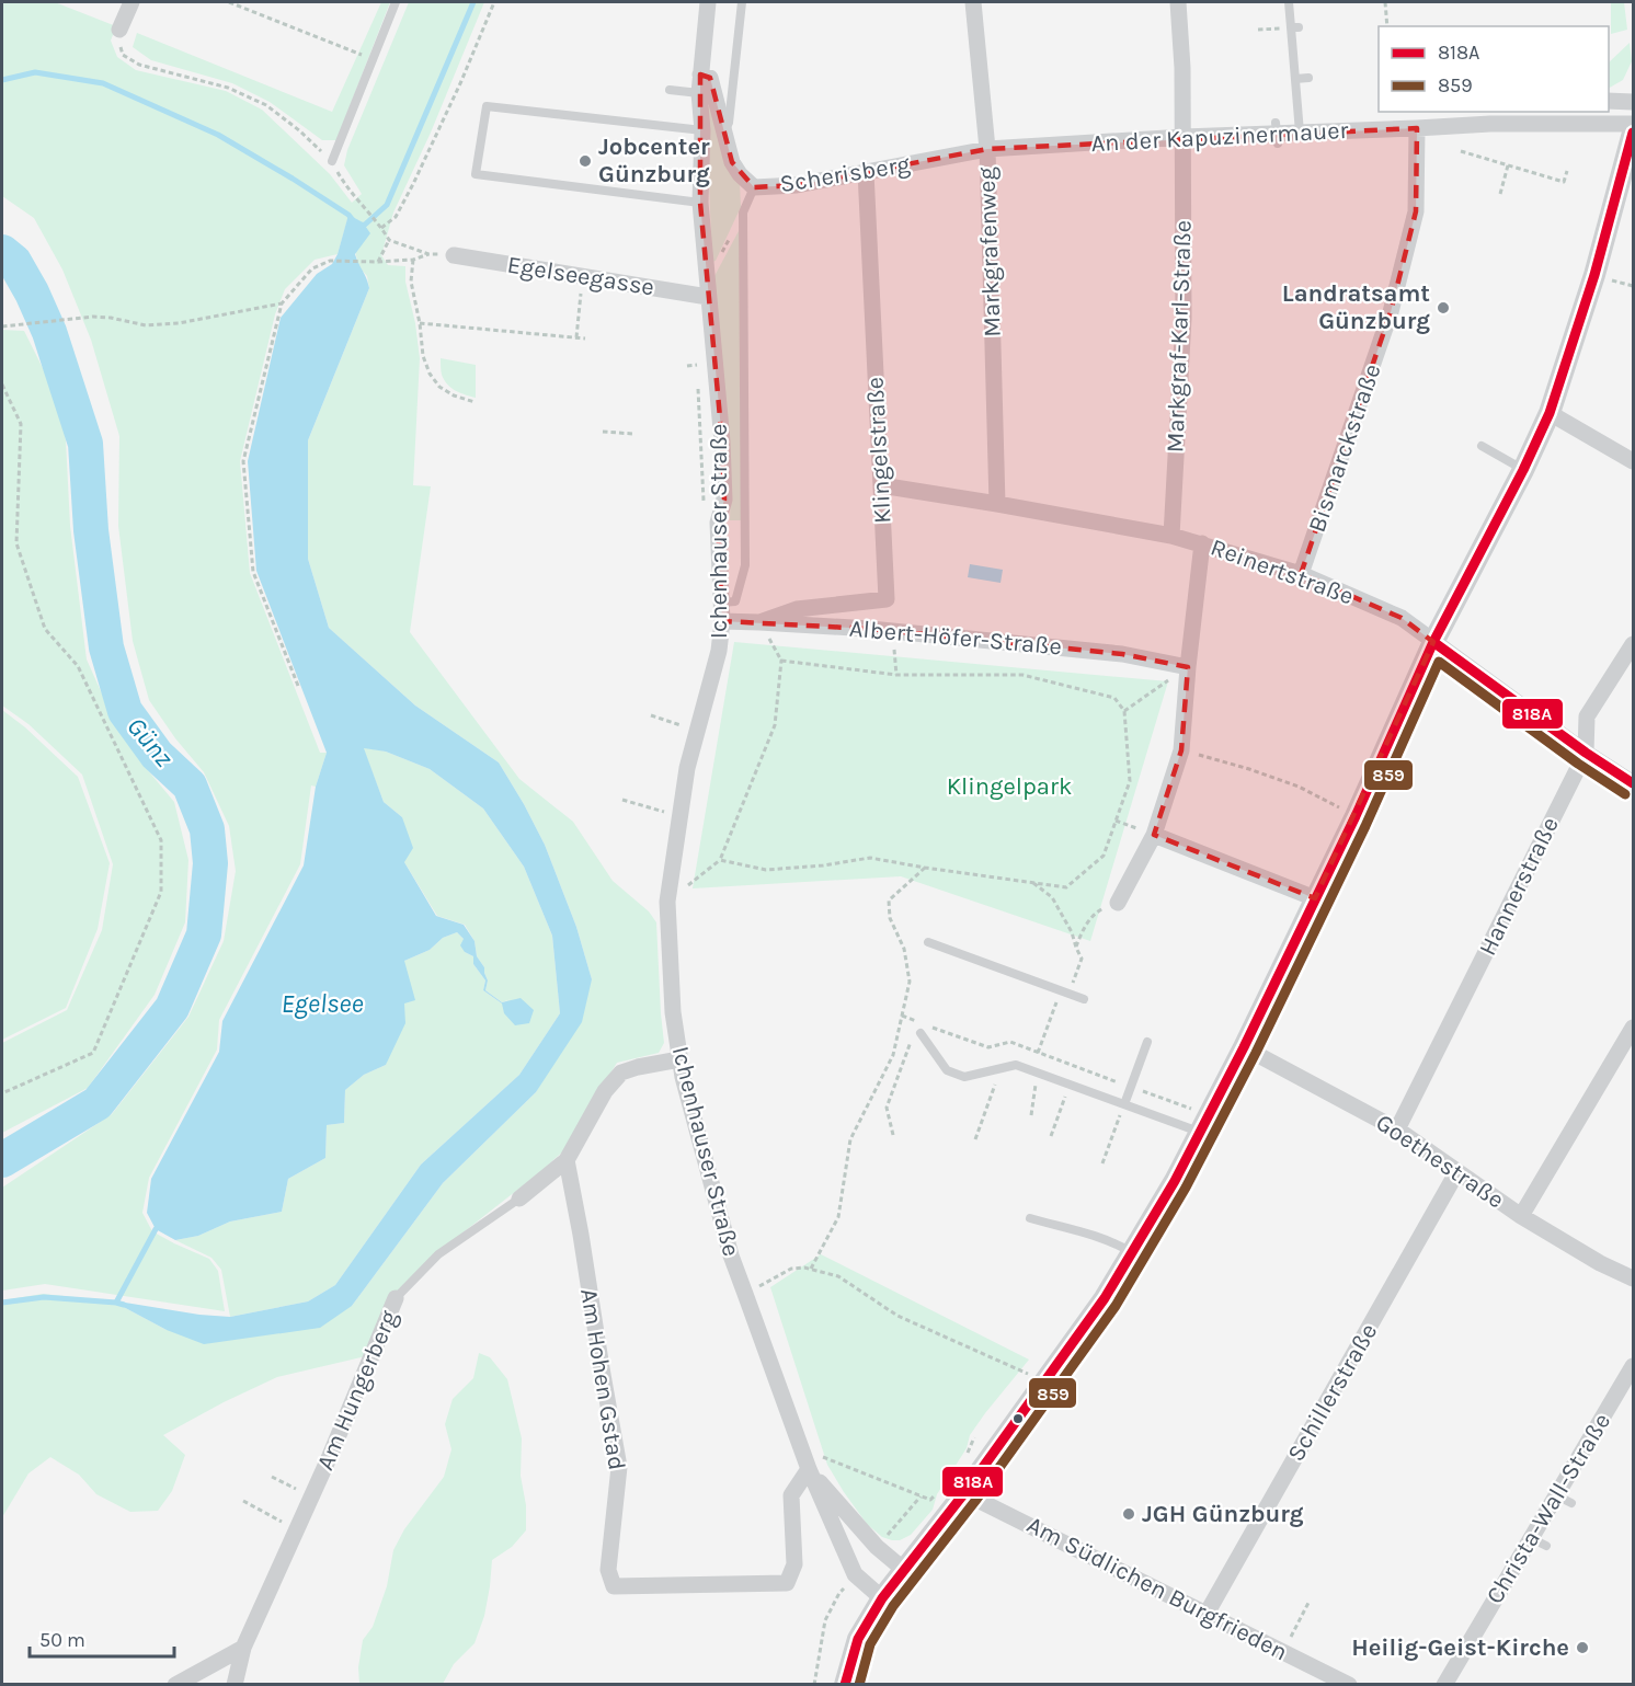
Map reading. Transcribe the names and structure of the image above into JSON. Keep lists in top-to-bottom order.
{
  "streets": {
    "street": [
      "An der Kapuzinermauer",
      "Scherisberg",
      "Markgrafenweg",
      "Egelseegasse",
      "Markgraf-Karl-Straße",
      "Bismarckstraße",
      "Klingelstraße",
      "Ichenhauser Straße",
      "Reinertstraße",
      "Albert-Höfer-Straße",
      "Hannerstraße",
      "Goethestraße",
      "Am Hohen Gstad",
      "Am Hungerberg",
      "Schillerstraße",
      "Christa-Wall-Straße",
      "Am Südlichen Burgfrieden"
    ]
  },
  "crossings": [
    ["An der Kapuzinermauer", "Scherisberg"],
    ["An der Kapuzinermauer", "Markgrafenweg"],
    ["An der Kapuzinermauer", "Markgraf-Karl-Straße"],
    ["An der Kapuzinermauer", "Bismarckstraße"],
    ["Scherisberg", "Markgrafenweg"],
    ["Scherisberg", "Klingelstraße"],
    ["Scherisberg", "Ichenhauser Straße"],
    ["Markgrafenweg", "Reinertstraße"],
    ["Egelseegasse", "Ichenhauser Straße"],
    ["Markgraf-Karl-Straße", "Reinertstraße"],
    ["Bismarckstraße", "Reinertstraße"],
    ["Klingelstraße", "Reinertstraße"],
    ["Klingelstraße", "Albert-Höfer-Straße"],
    ["Ichenhauser Straße", "Albert-Höfer-Straße"],
    ["Ichenhauser Straße", "Am Hohen Gstad"],
    ["Reinertstraße", "Hannerstraße"],
    ["Hannerstraße", "Goethestraße"],
    ["Goethestraße", "Schillerstraße"],
    ["Am Hohen Gstad", "Am Hungerberg"],
    ["Schillerstraße", "Am Südlichen Burgfrieden"]
  ],
  "water": ["Günz", "Egelsee"],
  "parks": ["Klingelpark"],
  "places": [
    "Jobcenter Günzburg",
    "Landratsamt Günzburg",
    "JGH Günzburg",
    "Heilig-Geist-Kirche"
  ],
  "lines": ["transit line 818A", "transit line 859"],
  "legend": ["818A", "859"],
  "scale_bar": "50 m"
}
